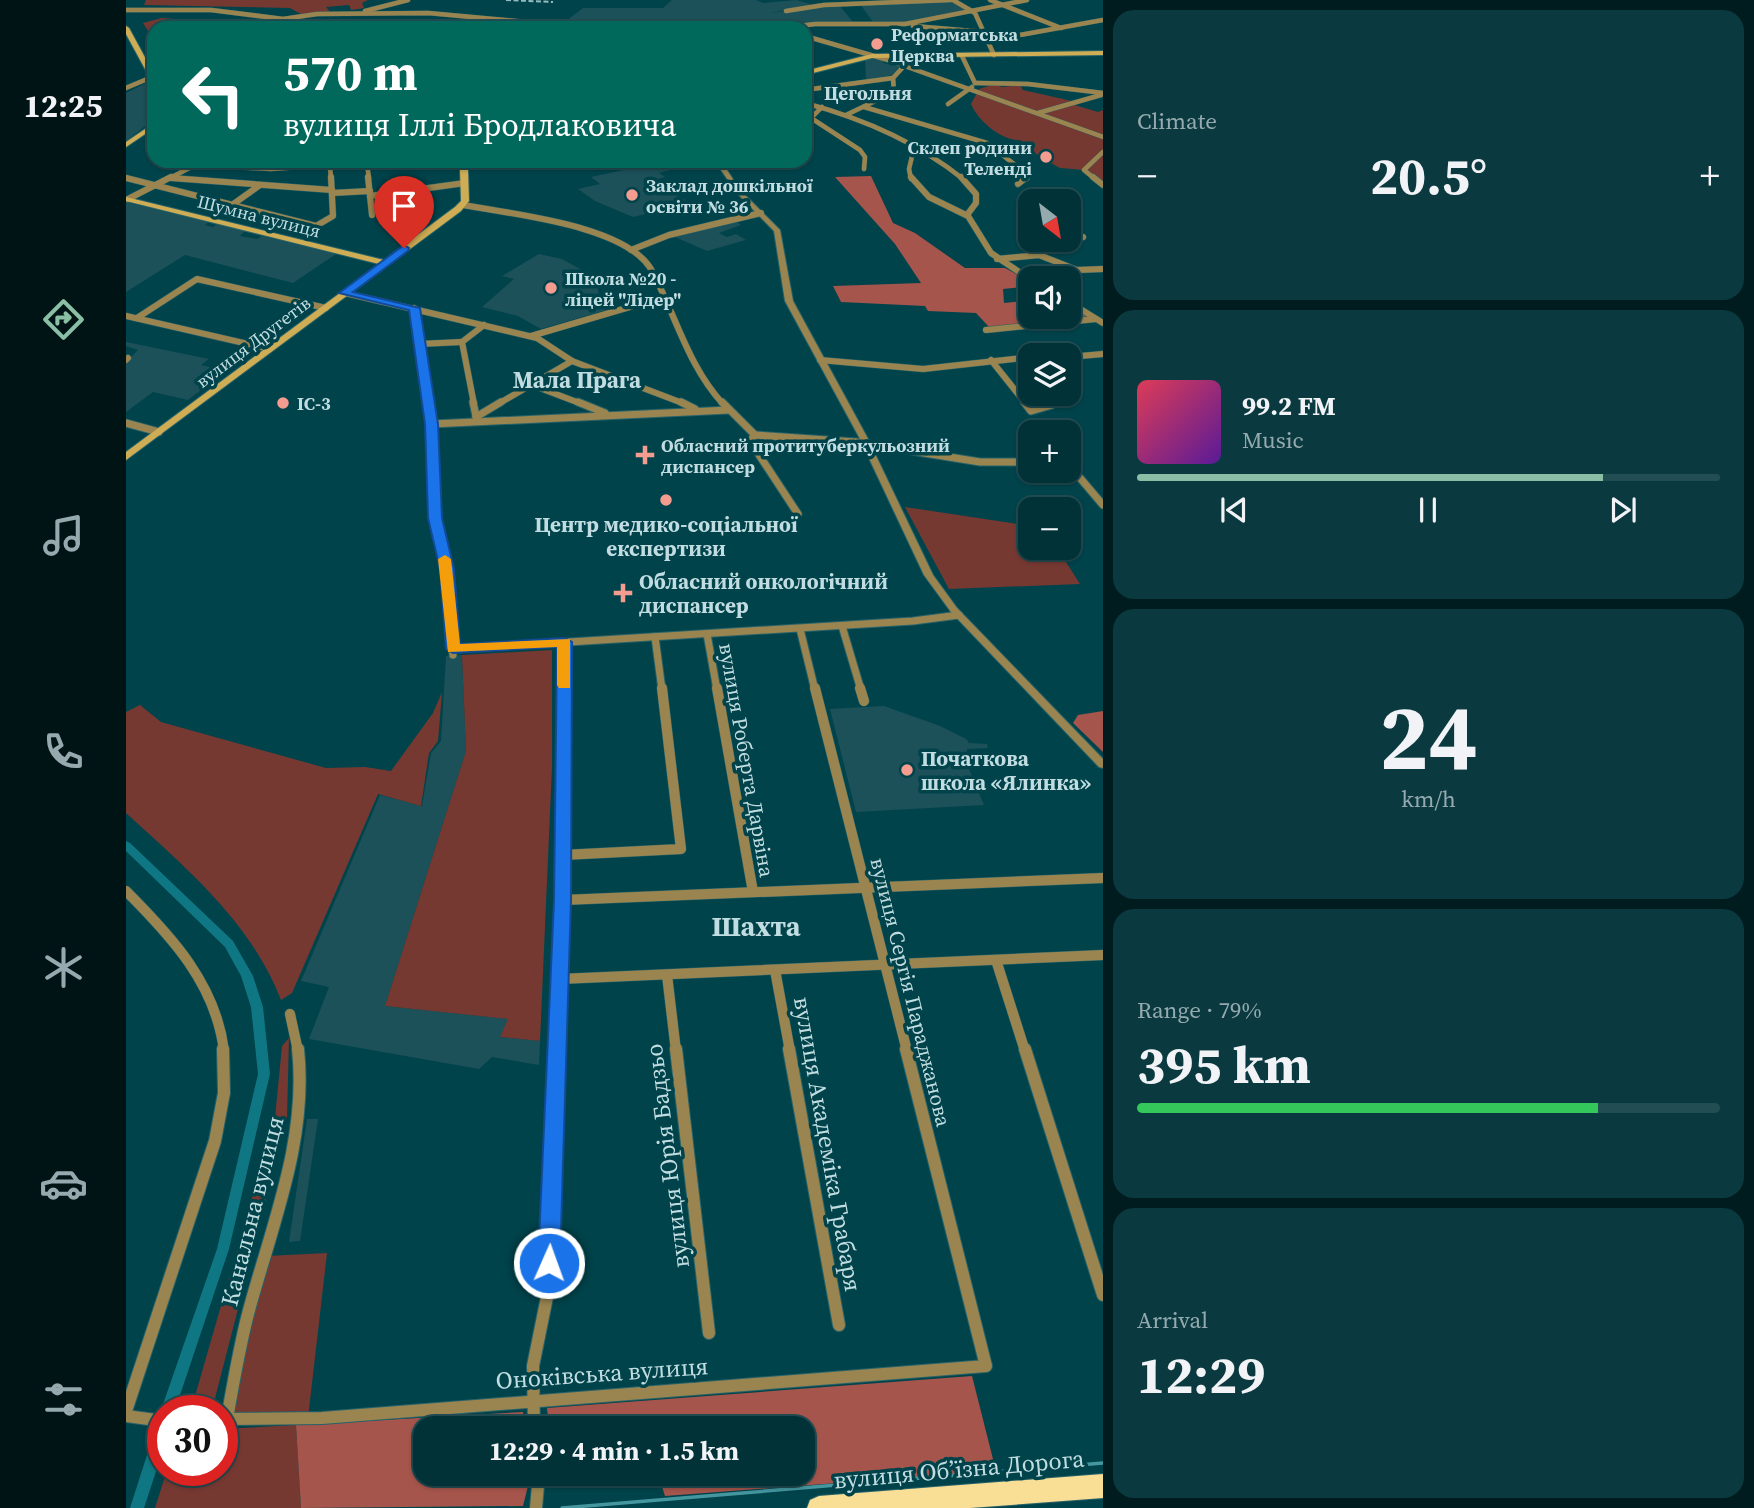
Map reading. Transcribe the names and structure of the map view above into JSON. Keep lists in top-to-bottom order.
{
  "streets": {
    "highway": ["вулиця Обʼїзна Дорога"],
    "main road": ["Шумна вулиця", "вулиця Другетів"],
    "street": [
      "вулиця Роберта Дарвіна",
      "вулиця Сергія Параджанова",
      "вулиця Академіка Грабаря",
      "вулиця Юрія Бадзьо",
      "Канальна вулиця",
      "Оноківська вулиця"
    ]
  },
  "crossings": [
    ["Шумна вулиця", "вулиця Другетів"],
    ["вулиця Сергія Параджанова", "Оноківська вулиця"]
  ],
  "districts": ["Цегольня", "Мала Прага", "Шахта"],
  "places": {
    "other": [
      "Реформатська Церква",
      "Склеп родини Теленді",
      "Заклад дошкільної освіти № 36",
      "Школа №20 - ліцей \"Лідер\"",
      "ІС-3",
      "Центр медико-соціальної експертизи",
      "Початкова школа «Ялинка»"
    ],
    "health": ["Обласний протитуберкульозний диспансер", "Обласний онкологічний диспансер"]
  },
  "north": "bottom right",
  "page": {
    "tabs": "12:25",
    "tile": [
      "Climate",
      ["24", "km/h"],
      ["Range · 79%", "395 km"],
      ["Arrival", "12:29"]
    ],
    "turn": ["570 m", "вулиця Іллі Бродлаковича"],
    "heat": ["−", "20.5°", "+"],
    "map_buttons": ["+", "−"],
    "song": ["99.2 FM", "Music"],
    "limit": "30",
    "trip": "12:29 · 4 min · 1.5 km"
  }
}
